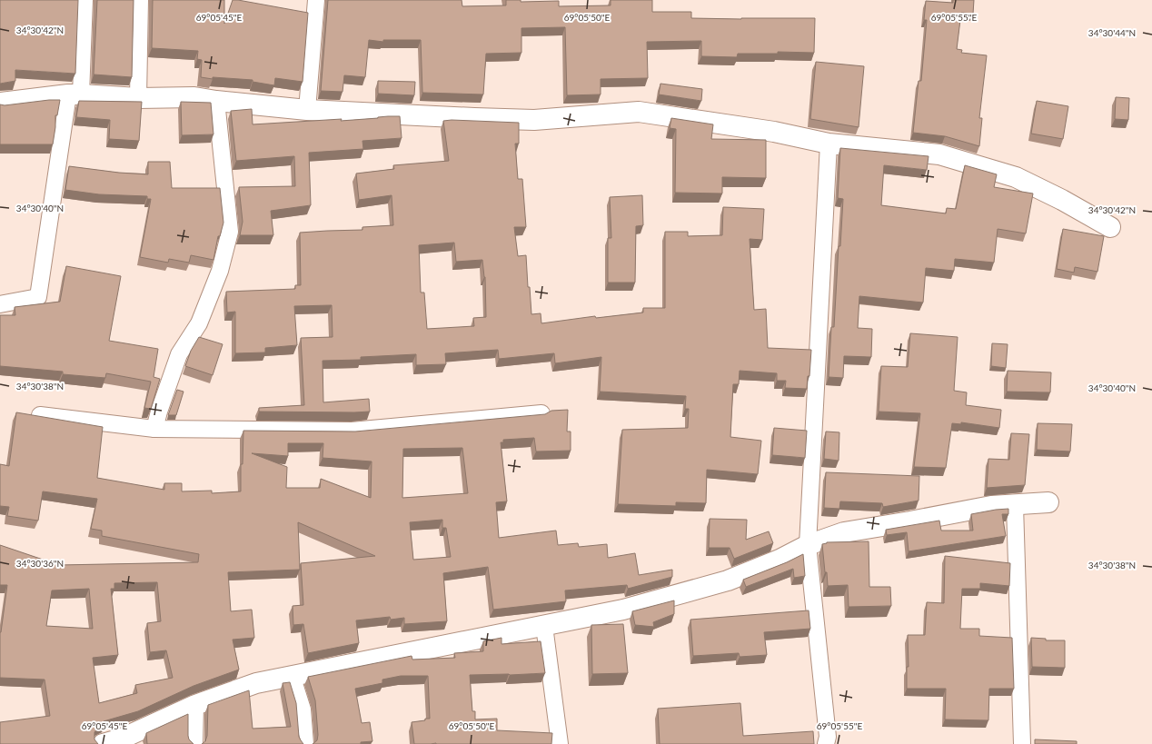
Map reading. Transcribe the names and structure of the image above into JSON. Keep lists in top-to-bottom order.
{
  "coordinates": [
    "69°05'45\"E",
    "69°05'50\"E",
    "69°05'55\"E",
    "34°30'42\"N",
    "34°30'44\"N",
    "34°30'40\"N",
    "34°30'38\"N",
    "34°30'36\"N"
  ]
}
